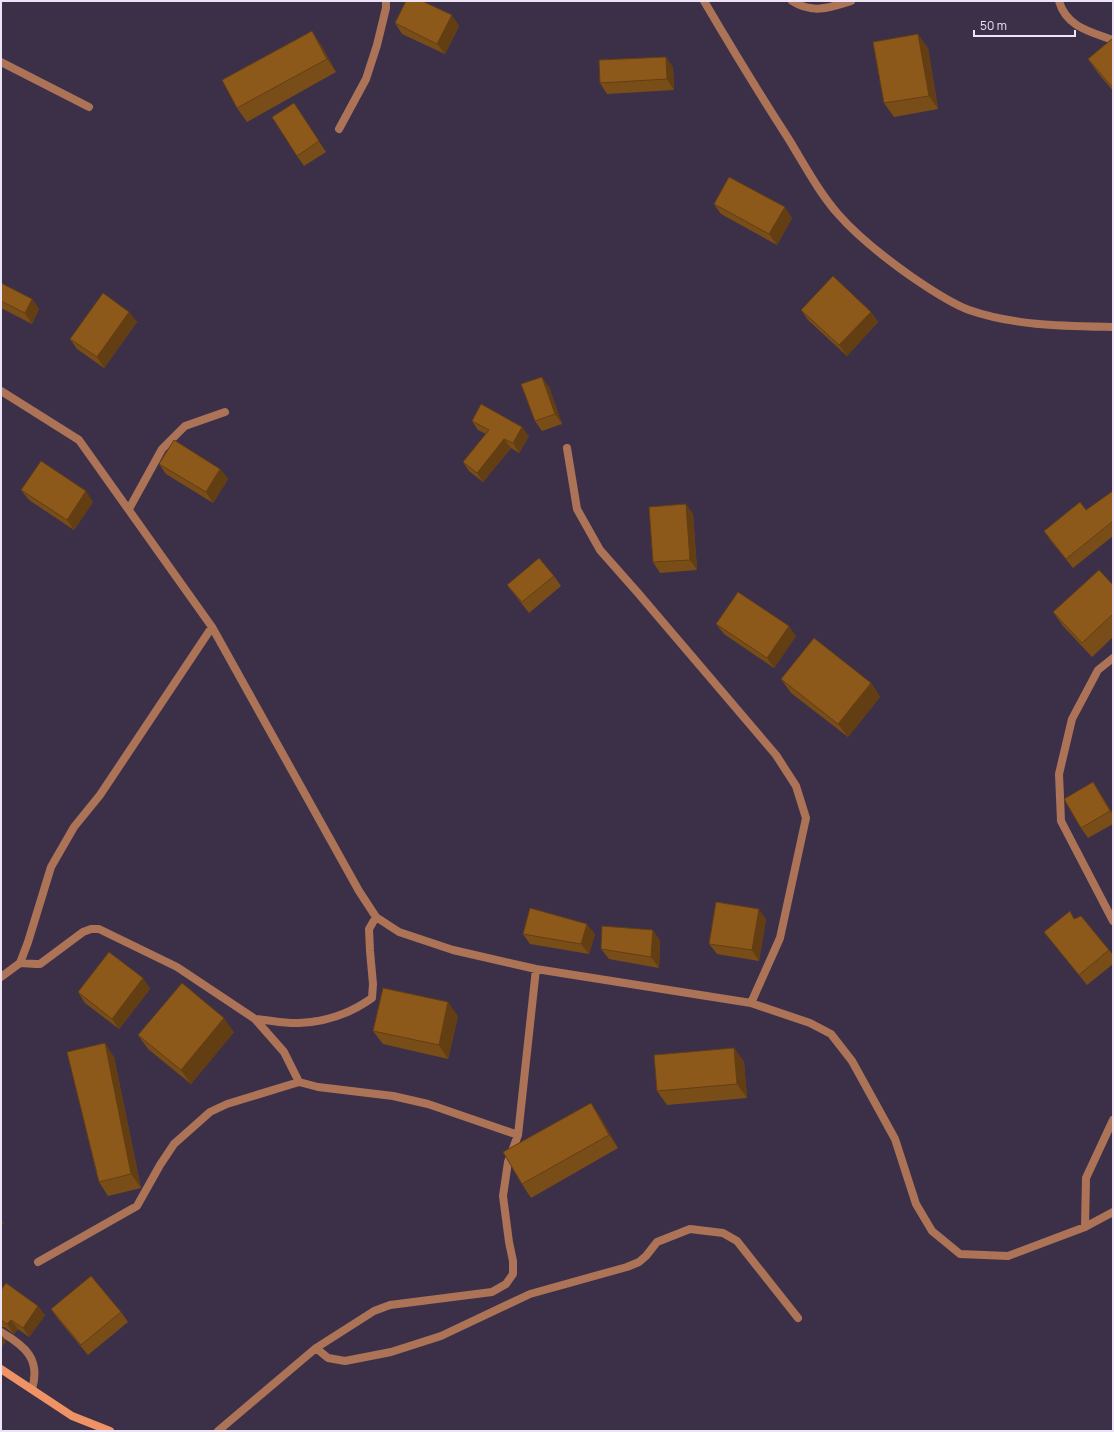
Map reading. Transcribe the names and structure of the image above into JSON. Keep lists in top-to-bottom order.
{
  "scale_bar": "50 m"
}
